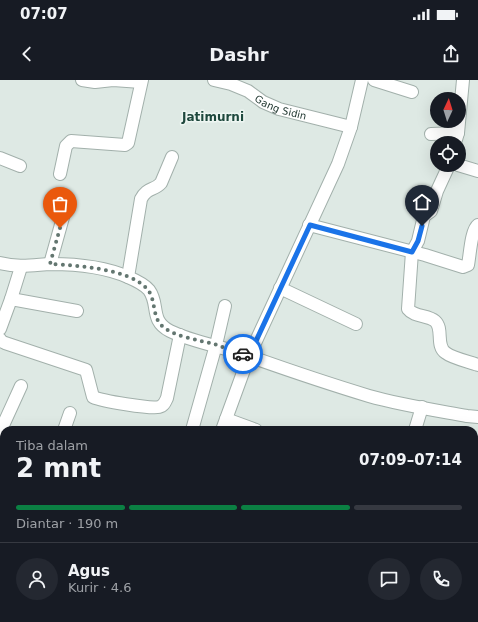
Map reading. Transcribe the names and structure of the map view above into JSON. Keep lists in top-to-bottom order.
{
  "streets": {
    "street": ["Gang Sidin"]
  },
  "districts": ["Jatimurni"],
  "north": "top",
  "page": {
    "status": "07:07",
    "header": "Dashr",
    "heading": ["2 mnt", "Tiba dalam", "07:09–07:14"],
    "panel": ["Agus", "Kurir · 4.6"],
    "bar": "Diantar · 190 m"
  }
}
